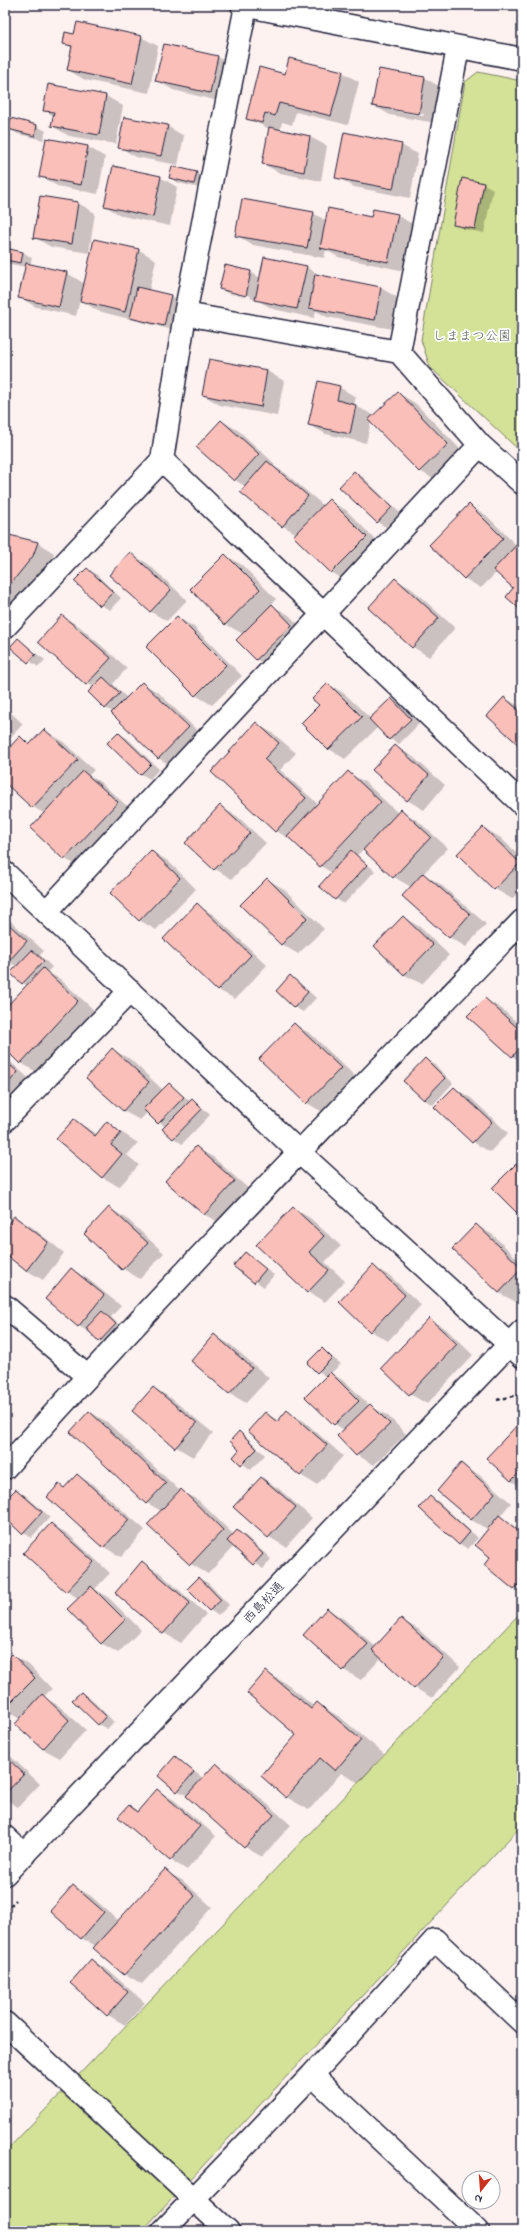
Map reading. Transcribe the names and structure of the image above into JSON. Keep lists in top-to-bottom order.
{
  "streets": {
    "street": ["西島松通"]
  },
  "parks": ["しままつ公園"],
  "north": "bottom"
}
